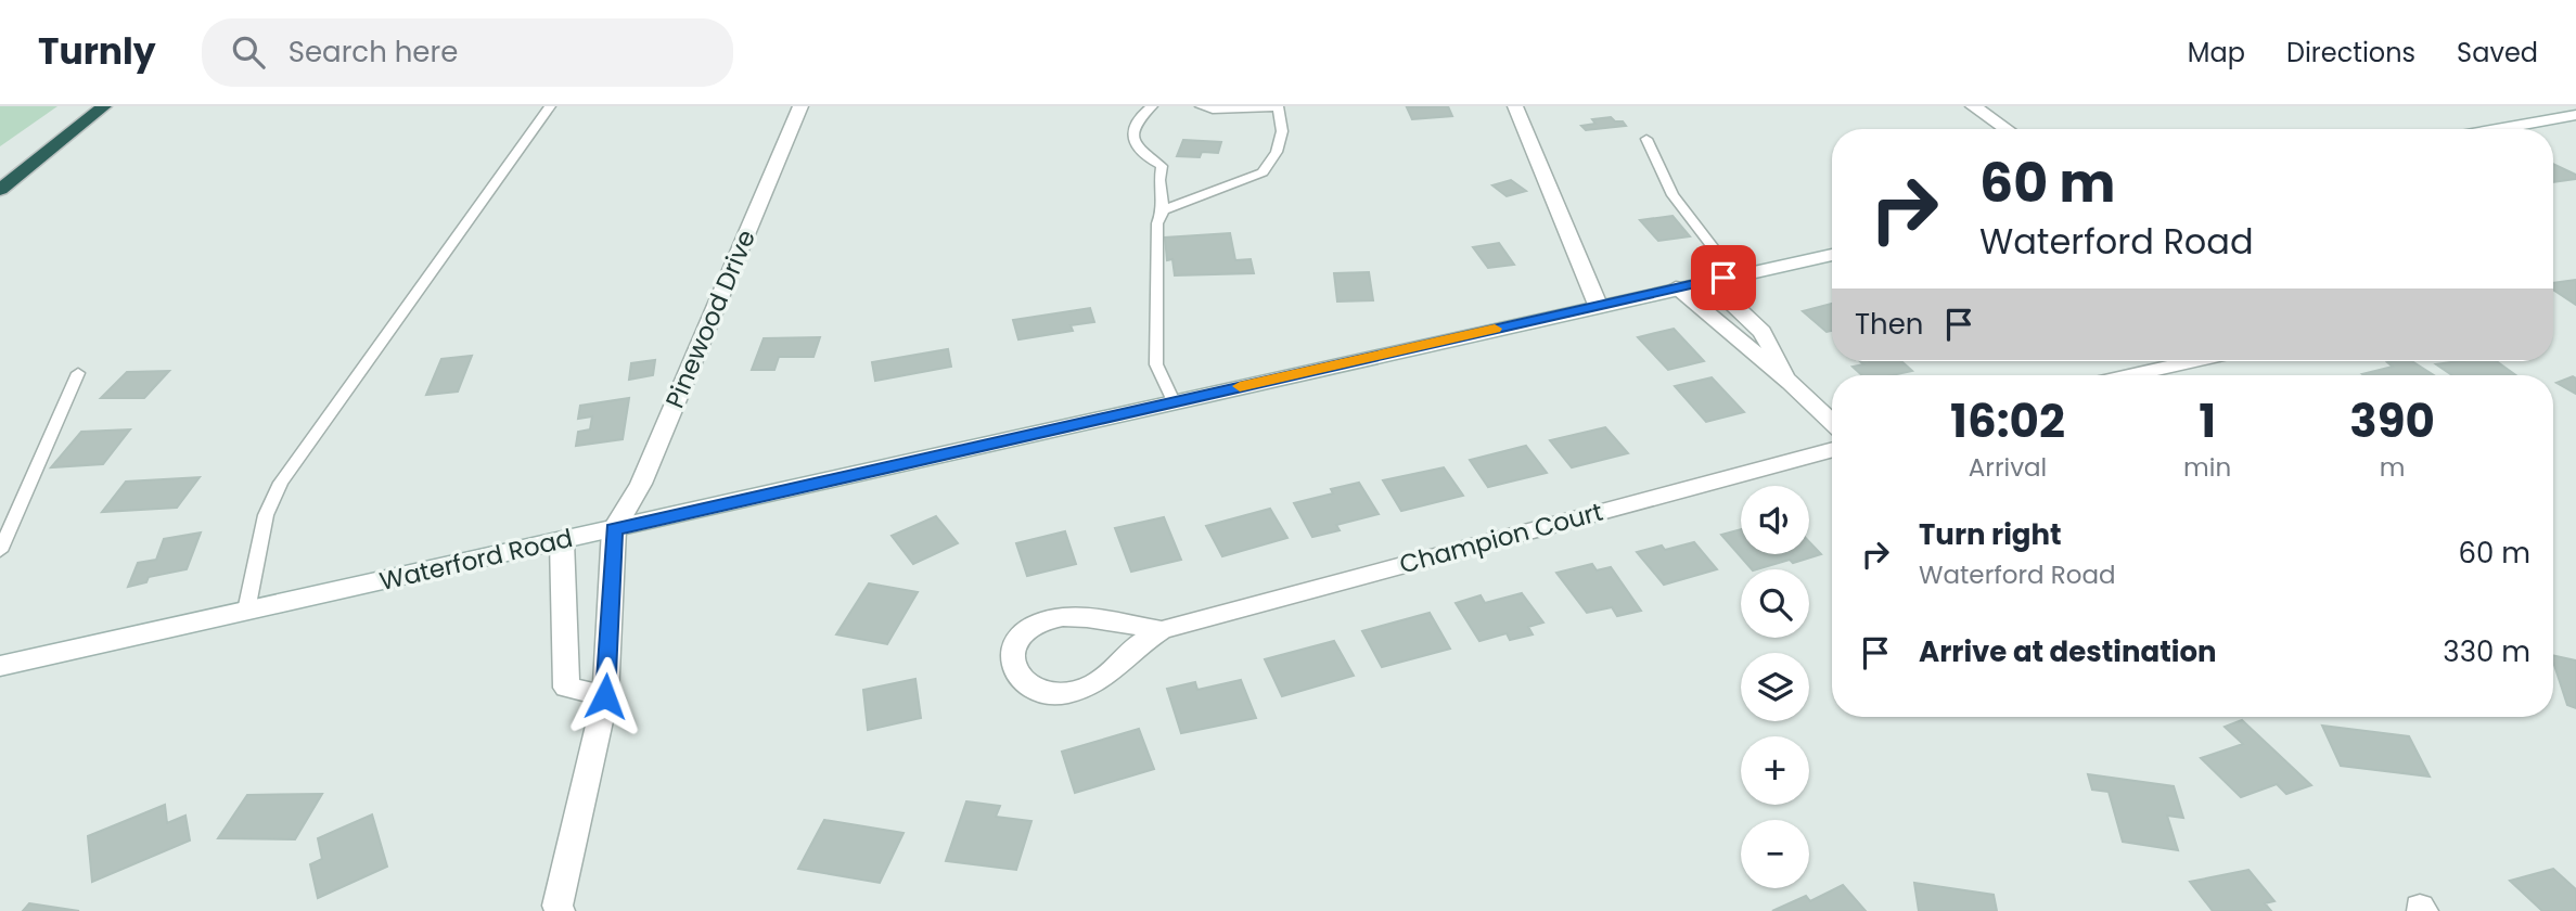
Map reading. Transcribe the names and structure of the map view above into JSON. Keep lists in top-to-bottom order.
{
  "streets": {
    "street": ["Pinewood Drive", "Champion Court", "Waterford Road"]
  },
  "crossings": [
    ["Pinewood Drive", "Waterford Road"]
  ],
  "page": {
    "header": "Turnly",
    "search": "Search here",
    "nav": ["Map", "Directions", "Saved"],
    "turn": ["60 m", "Waterford Road"],
    "then": "Then",
    "eta": [
      "16:02",
      "Arrival",
      "1",
      "min",
      "390",
      "m"
    ],
    "map_buttons": ["+", "−"],
    "list": [
      {
        "name": "Turn right",
        "note": "Waterford Road",
        "value": "60 m"
      },
      {
        "name": "Arrive at destination",
        "value": "330 m"
      }
    ]
  }
}
